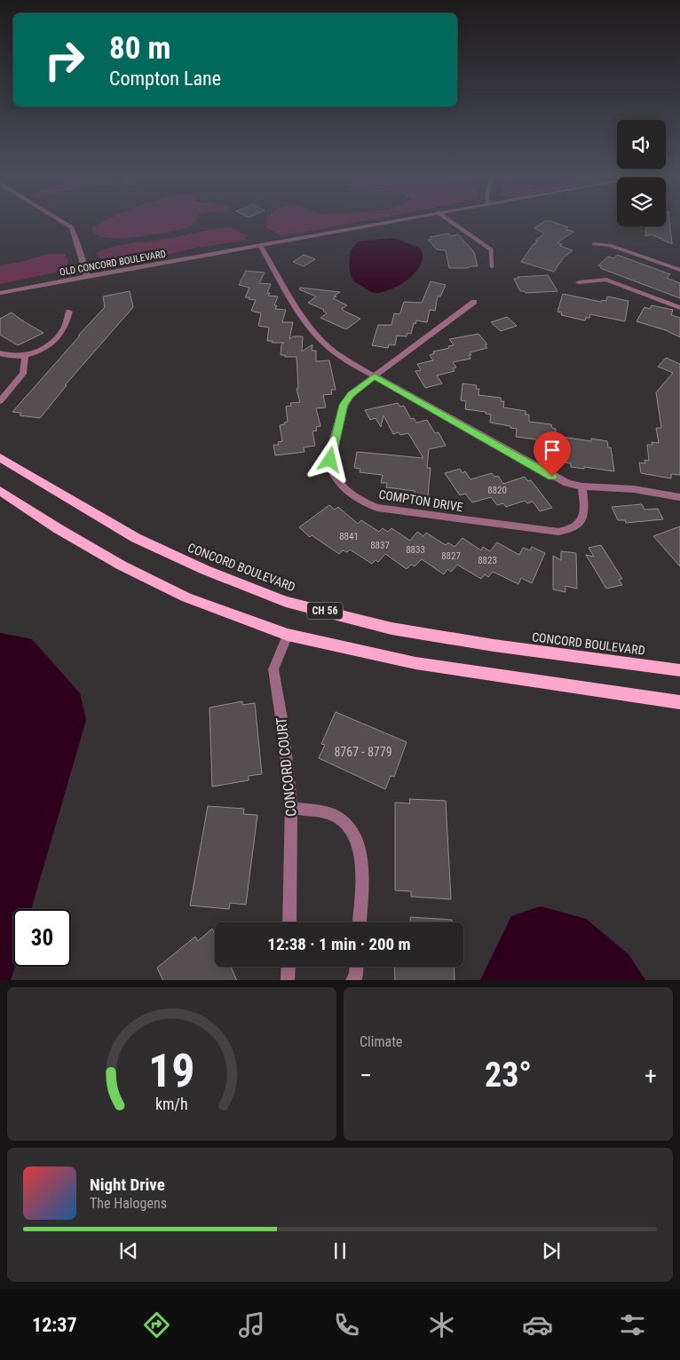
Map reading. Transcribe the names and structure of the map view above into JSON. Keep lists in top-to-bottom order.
{
  "streets": {
    "main road": ["CONCORD BOULEVARD", "CH 56"],
    "street": ["OLD CONCORD BOULEVARD", "COMPTON DRIVE", "CONCORD COURT"]
  },
  "house_numbers": [
    "8820",
    "8841",
    "8837",
    "8833",
    "8827",
    "8823",
    "8767 - 8779"
  ],
  "page": {
    "turn": ["80 m", "Compton Lane"],
    "limit": "30",
    "trip": "12:38 · 1 min · 200 m",
    "tile": "Climate",
    "heat": ["−", "23°", "+"],
    "song": ["Night Drive", "The Halogens"],
    "tabs": "12:37",
    "gauge": ["19", "km/h"]
  }
}
